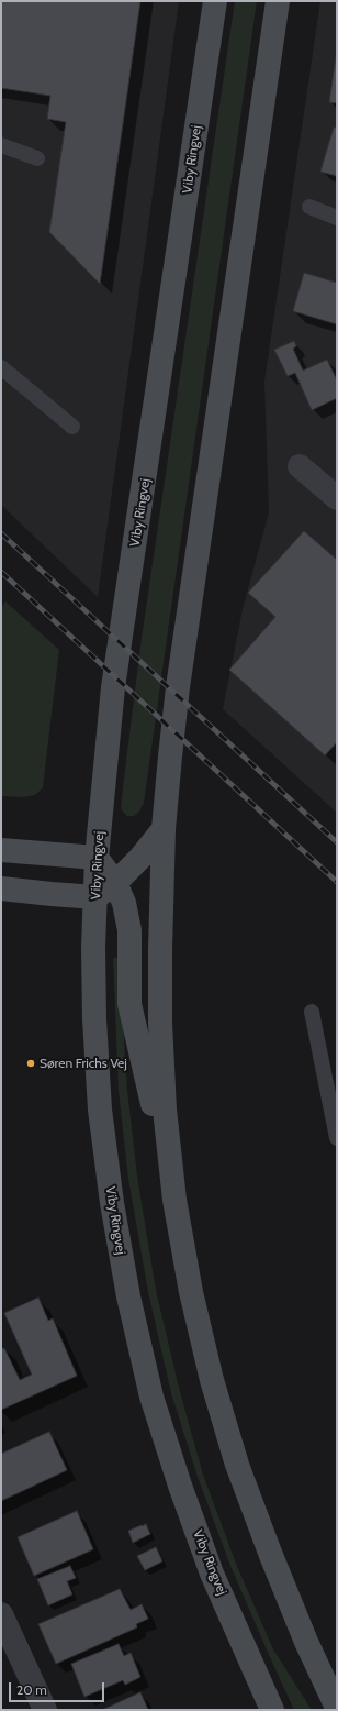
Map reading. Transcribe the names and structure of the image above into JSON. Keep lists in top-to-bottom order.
{
  "streets": {
    "main road": ["Viby Ringvej"]
  },
  "places": ["Søren Frichs Vej"],
  "scale_bar": "20 m"
}
